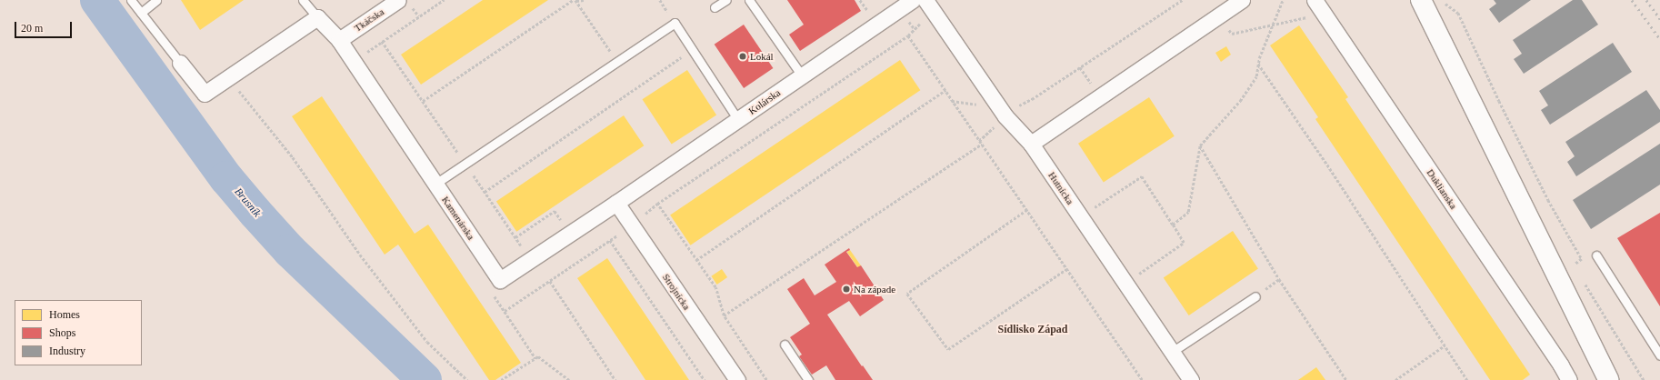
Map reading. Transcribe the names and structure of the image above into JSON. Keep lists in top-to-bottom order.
{
  "streets": {
    "street": [
      "Tkáčska",
      "Kolárska",
      "Hutnícka",
      "Duklianska",
      "Kamenárska",
      "Strojnícka"
    ]
  },
  "crossings": [
    ["Tkáčska", "Kamenárska"],
    ["Kolárska", "Kamenárska"],
    ["Kolárska", "Strojnícka"],
    ["Kamenárska", "Strojnícka"]
  ],
  "districts": ["Sídlisko Západ"],
  "water": ["Brusník"],
  "places": ["Lokál", "Na západe"],
  "legend": ["Homes", "Shops", "Industry"],
  "scale_bar": "20 m"
}
